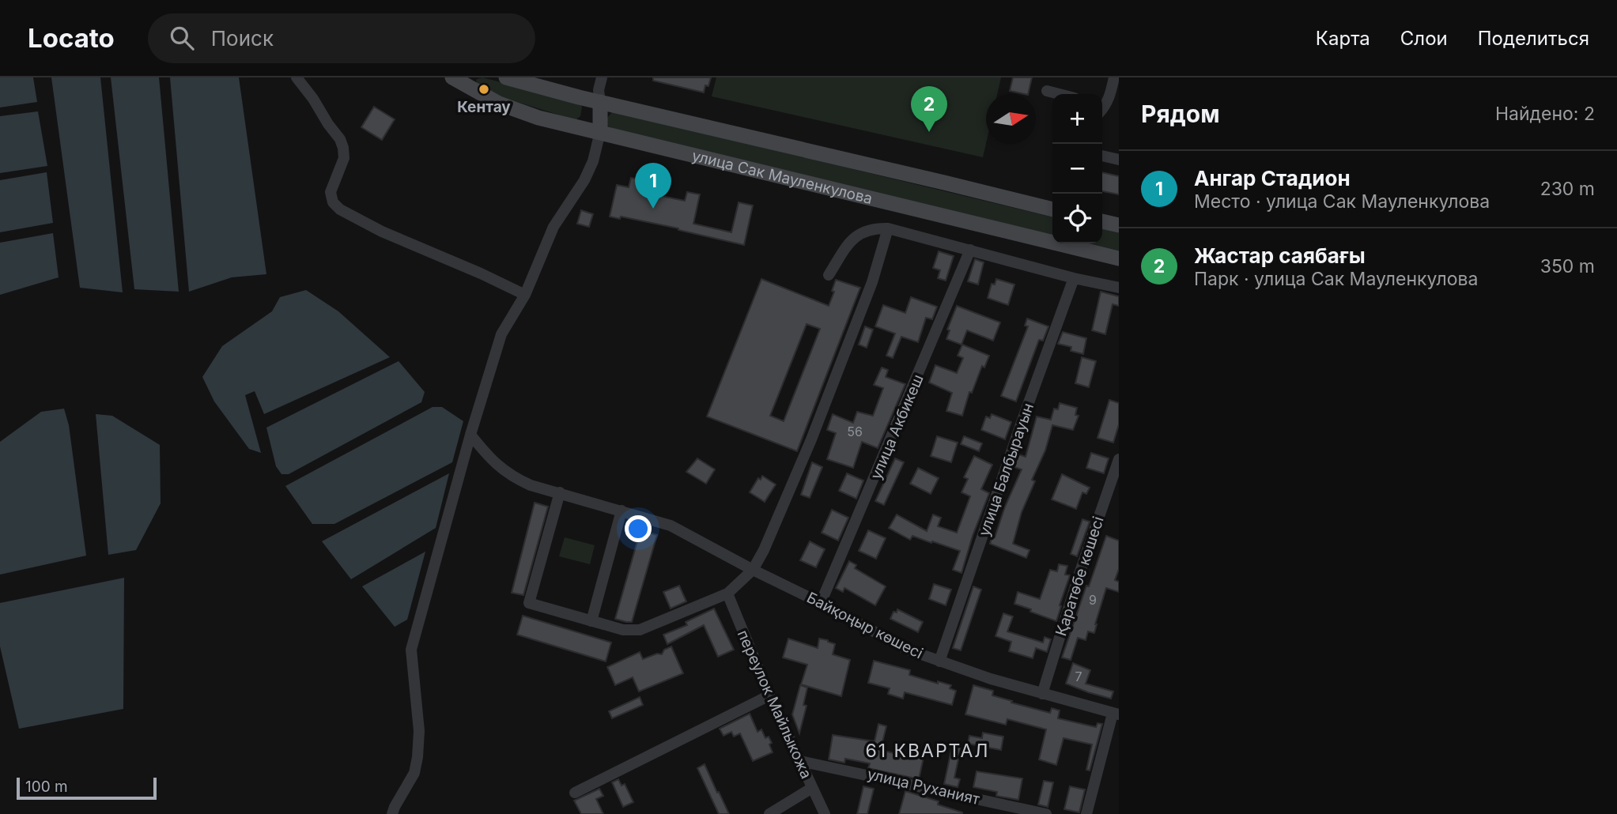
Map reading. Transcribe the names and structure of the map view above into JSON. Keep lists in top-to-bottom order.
{
  "streets": {
    "main road": ["улица Сак Мауленкулова"],
    "street": [
      "улица Акбикеш",
      "улица Балбырауын",
      "Қаратөбе көшесі",
      "Байқоңыр көшесі",
      "переулок Майлыкожа",
      "улица Руханият"
    ]
  },
  "crossings": [
    ["улица Акбикеш", "Байқоңыр көшесі"],
    ["улица Балбырауын", "Байқоңыр көшесі"],
    ["Қаратөбе көшесі", "Байқоңыр көшесі"],
    ["переулок Майлыкожа", "улица Руханият"]
  ],
  "districts": ["61 КВАРТАЛ"],
  "places": ["Кентау"],
  "house_numbers": ["56", "9", "7"],
  "scale_bar": "100 m",
  "north": "right",
  "page": {
    "header": "Locato",
    "search": "Поиск",
    "nav": ["Карта", "Слои", "Поделиться"],
    "heading": ["Рядом", "Найдено: 2"],
    "pins": ["2", "1"],
    "map_buttons": ["+", "−"],
    "list": [
      {
        "mark": "1",
        "name": "Ангар Стадион",
        "note": "Место · улица Сак Мауленкулова",
        "value": "230 m"
      },
      {
        "mark": "2",
        "name": "Жастар саябағы",
        "note": "Парк · улица Сак Мауленкулова",
        "value": "350 m"
      }
    ],
    "scale": "100 m"
  }
}
